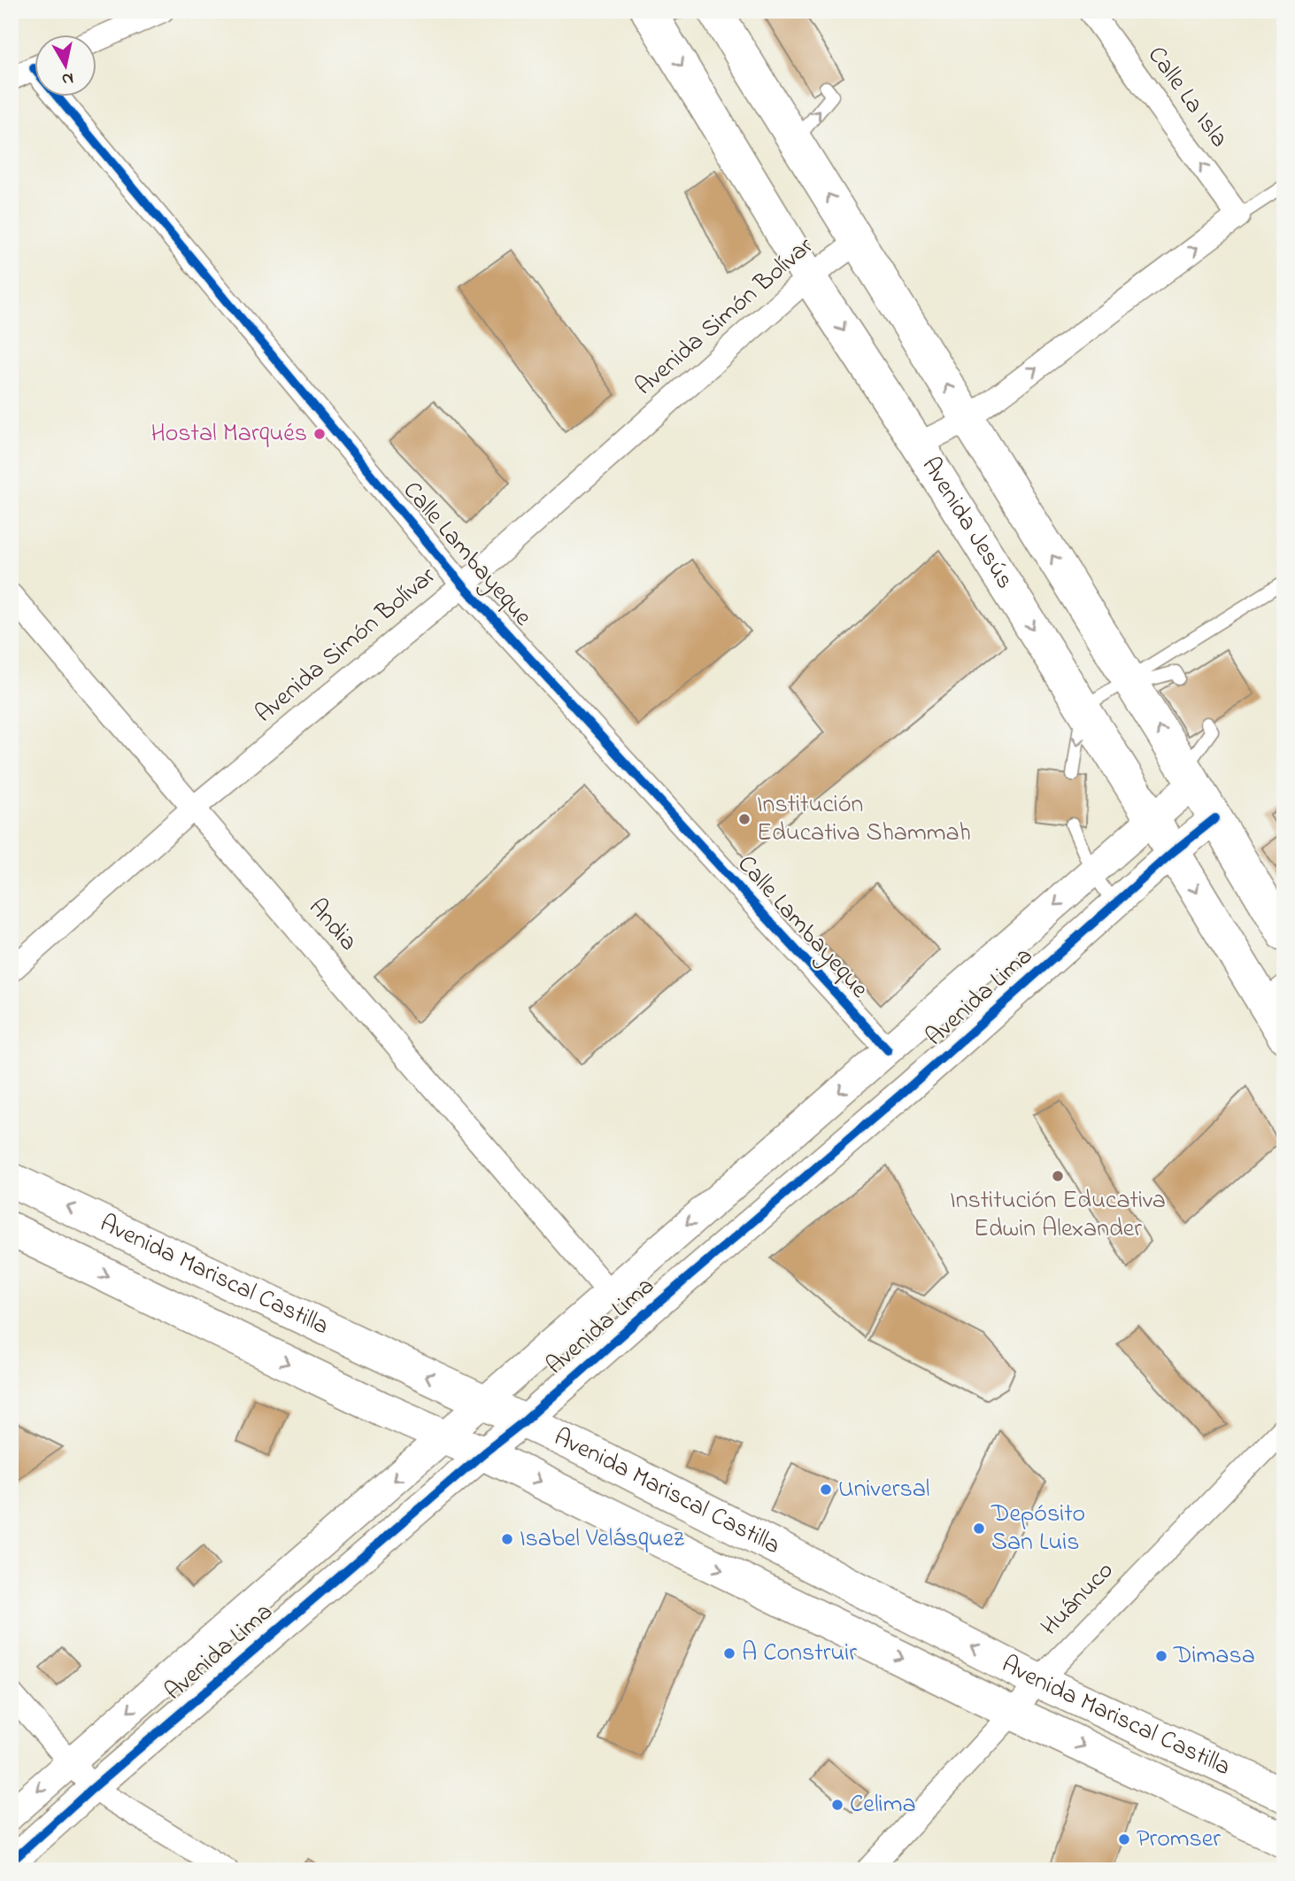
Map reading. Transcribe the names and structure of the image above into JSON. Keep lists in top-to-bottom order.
{
  "streets": {
    "main road": ["Avenida Jesús", "Avenida Mariscal Castilla"],
    "street": [
      "Calle La Isla",
      "Avenida Simón Bolívar",
      "Calle Lambayeque",
      "Andia",
      "Avenida Lima",
      "Huánuco"
    ]
  },
  "crossings": [
    ["Avenida Simón Bolívar", "Avenida Jesús"],
    ["Avenida Simón Bolívar", "Calle Lambayeque"],
    ["Avenida Simón Bolívar", "Andia"],
    ["Avenida Jesús", "Avenida Lima"],
    ["Calle Lambayeque", "Avenida Lima"],
    ["Andia", "Avenida Lima"],
    ["Avenida Lima", "Avenida Mariscal Castilla"],
    ["Avenida Mariscal Castilla", "Huánuco"]
  ],
  "one_way": ["Calle La Isla"],
  "places": [
    "Hostal Marqués",
    "Institución Educativa Shammah",
    "Institución Educativa Edwin Alexander",
    "Universal",
    "Depósito San Luis",
    "Isabel Velásquez",
    "A Construir",
    "Dimasa",
    "Celima",
    "Promser"
  ],
  "north": "bottom"
}
